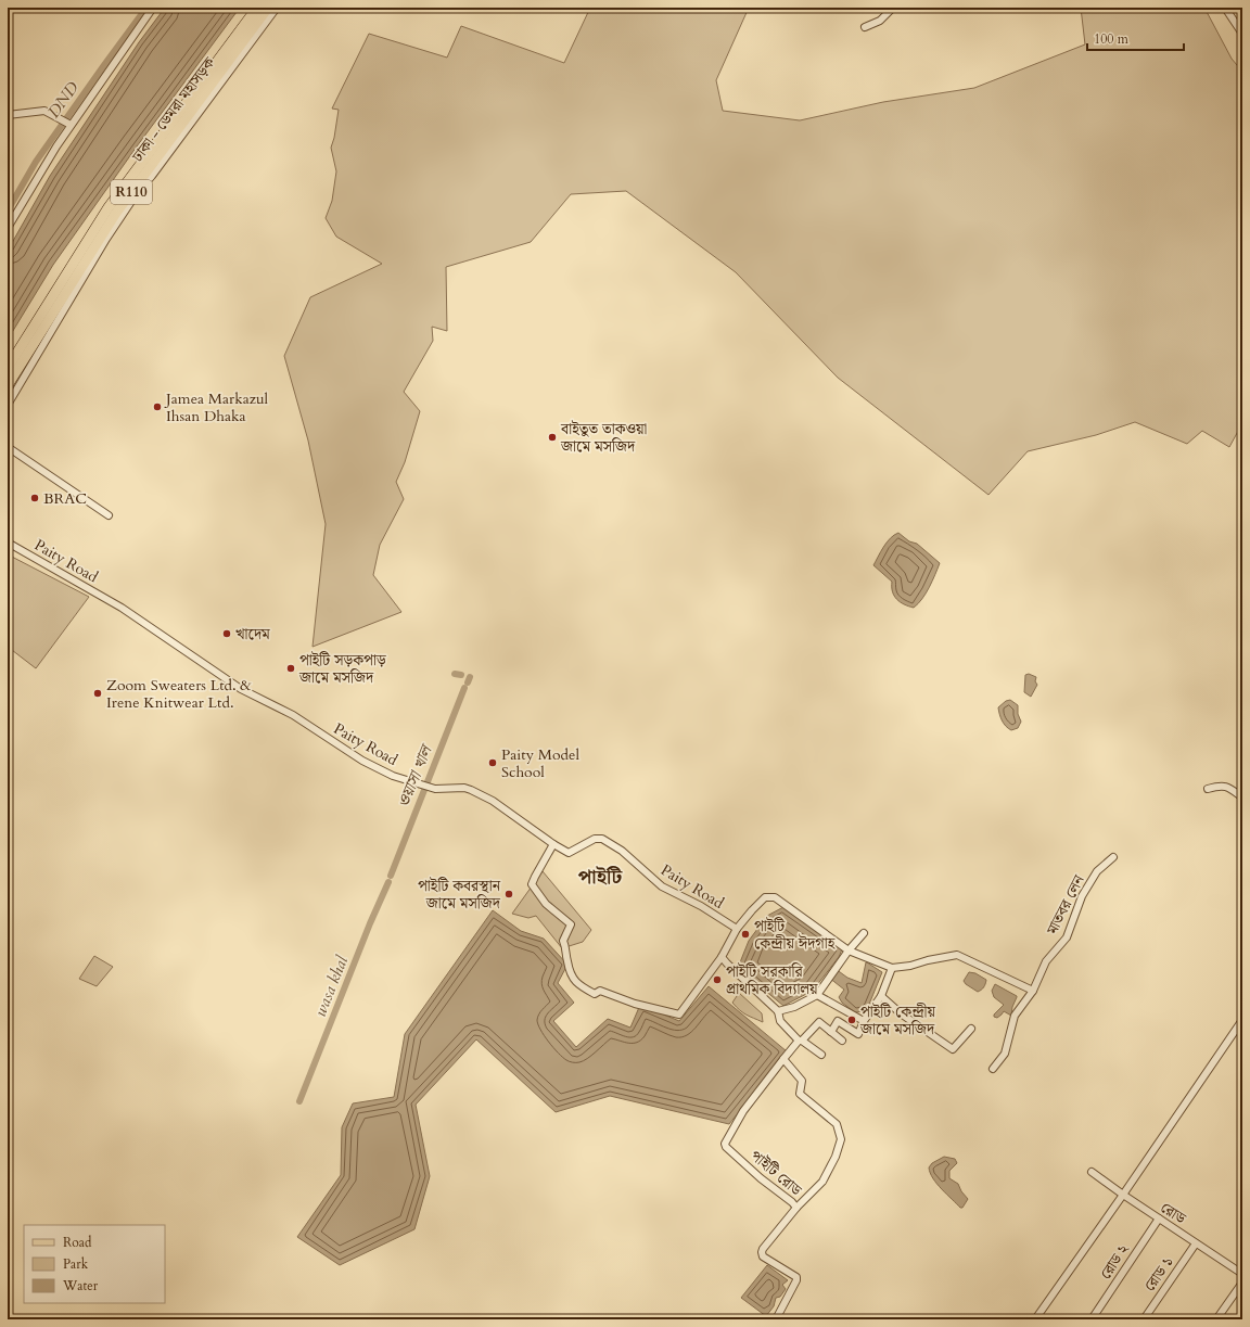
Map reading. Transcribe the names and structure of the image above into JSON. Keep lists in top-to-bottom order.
{
  "streets": {
    "main road": ["ঢাকা - ডেমরা মহাসড়ক", "R110"],
    "street": [
      "Paity Road",
      "মাতবর লেন",
      "পাইটি রোড",
      "রোড",
      "রোড ২",
      "রোড ১"
    ]
  },
  "crossings": [
    ["রোড", "রোড ২"],
    ["রোড", "রোড ১"]
  ],
  "districts": ["পাইটি"],
  "water": ["DND", "ওয়াসা খাল", "wasa khal"],
  "places": [
    "Jamea Markazul Ihsan Dhaka",
    "বাইতুত তাকওয়া জামে মসজিদ",
    "BRAC",
    "খাদেম",
    "পাইটি সড়কপাড় জামে মসজিদ",
    "Zoom Sweaters Ltd. & Irene Knitwear Ltd.",
    "Paity Model School",
    "পাইটি কবরস্থান জামে মসজিদ",
    "পাইটি কেন্দ্রীয় ঈদগাহ",
    "পাইটি সরকারি প্রাথমিক বিদ্যালয়",
    "পাইটি কেন্দ্রীয় জামে মসজিদ"
  ],
  "legend": ["Road", "Park", "Water"],
  "scale_bar": "100 m"
}
